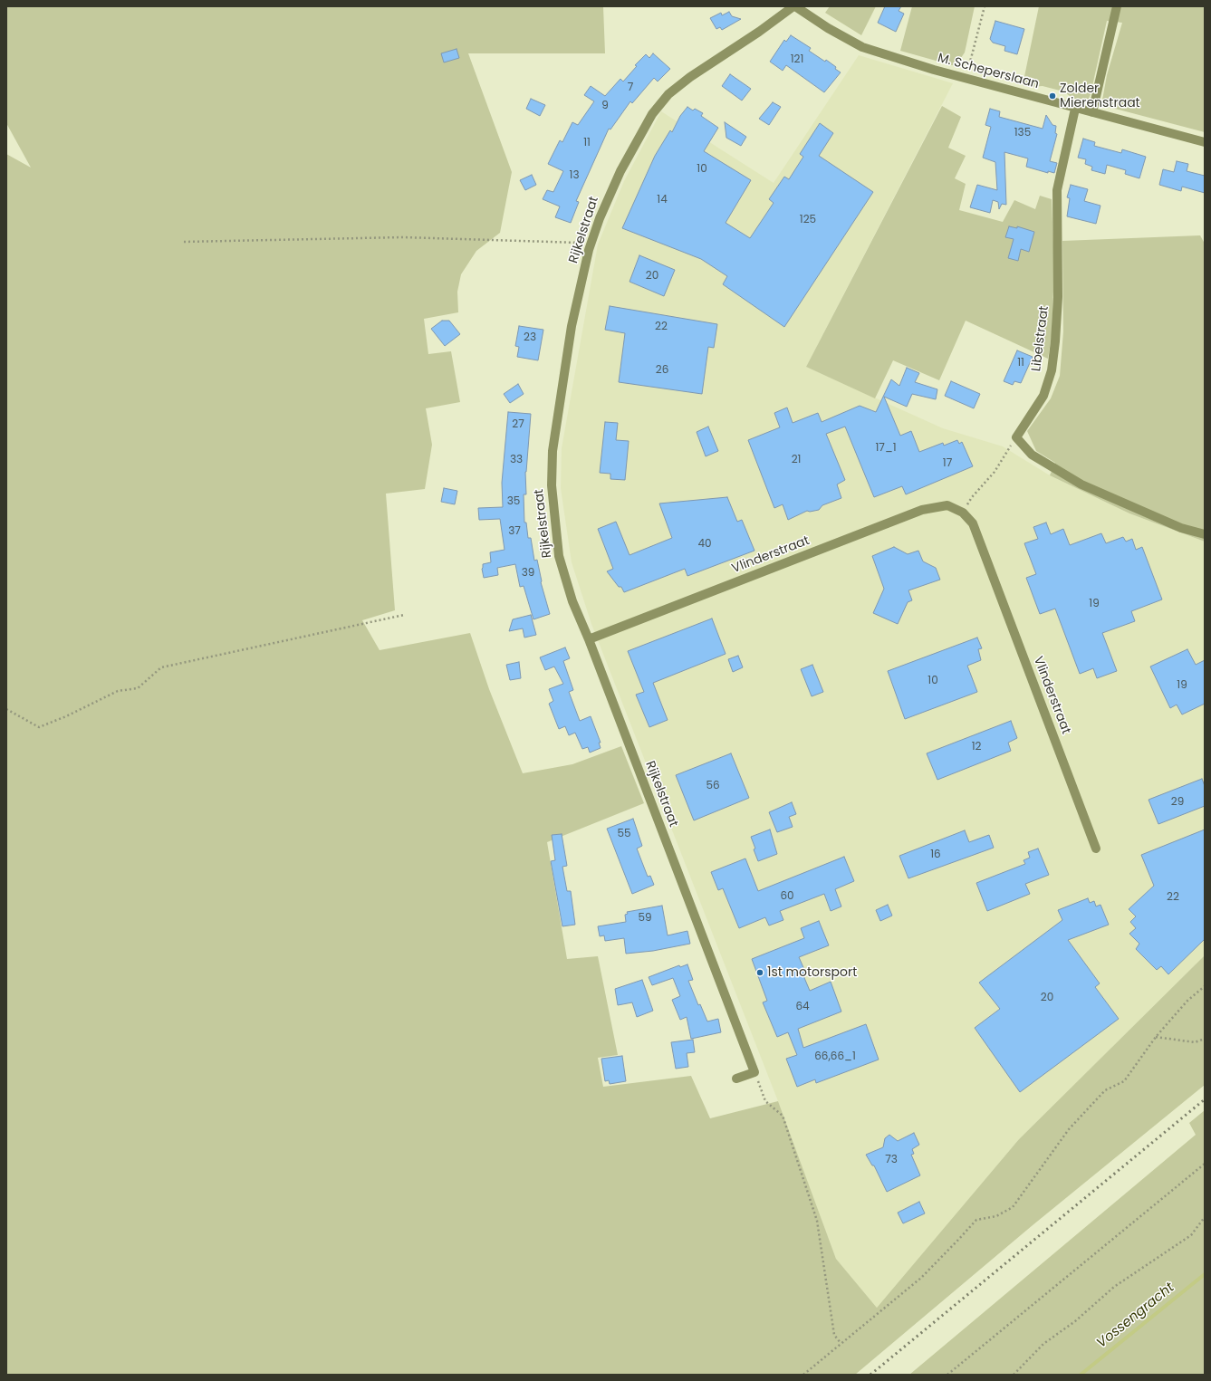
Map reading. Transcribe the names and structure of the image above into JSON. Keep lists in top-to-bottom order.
{
  "streets": {
    "street": [
      "M. Scheperslaan",
      "Rijkelstraat",
      "Libelstraat",
      "Vlinderstraat"
    ]
  },
  "crossings": [
    ["M. Scheperslaan", "Rijkelstraat"],
    ["M. Scheperslaan", "Libelstraat"],
    ["Rijkelstraat", "Vlinderstraat"]
  ],
  "water": ["Vossengracht"],
  "places": ["Zolder Mierenstraat", "1st motorsport"],
  "house_numbers": [
    "121",
    "7",
    "9",
    "135",
    "11",
    "10",
    "13",
    "14",
    "125",
    "20",
    "22",
    "23",
    "11",
    "26",
    "27",
    "17_1",
    "33",
    "21",
    "17",
    "35",
    "37",
    "40",
    "39",
    "19",
    "10",
    "19",
    "12",
    "56",
    "29",
    "55",
    "16",
    "60",
    "22",
    "59",
    "20",
    "64",
    "66,66_1",
    "73"
  ]
}
